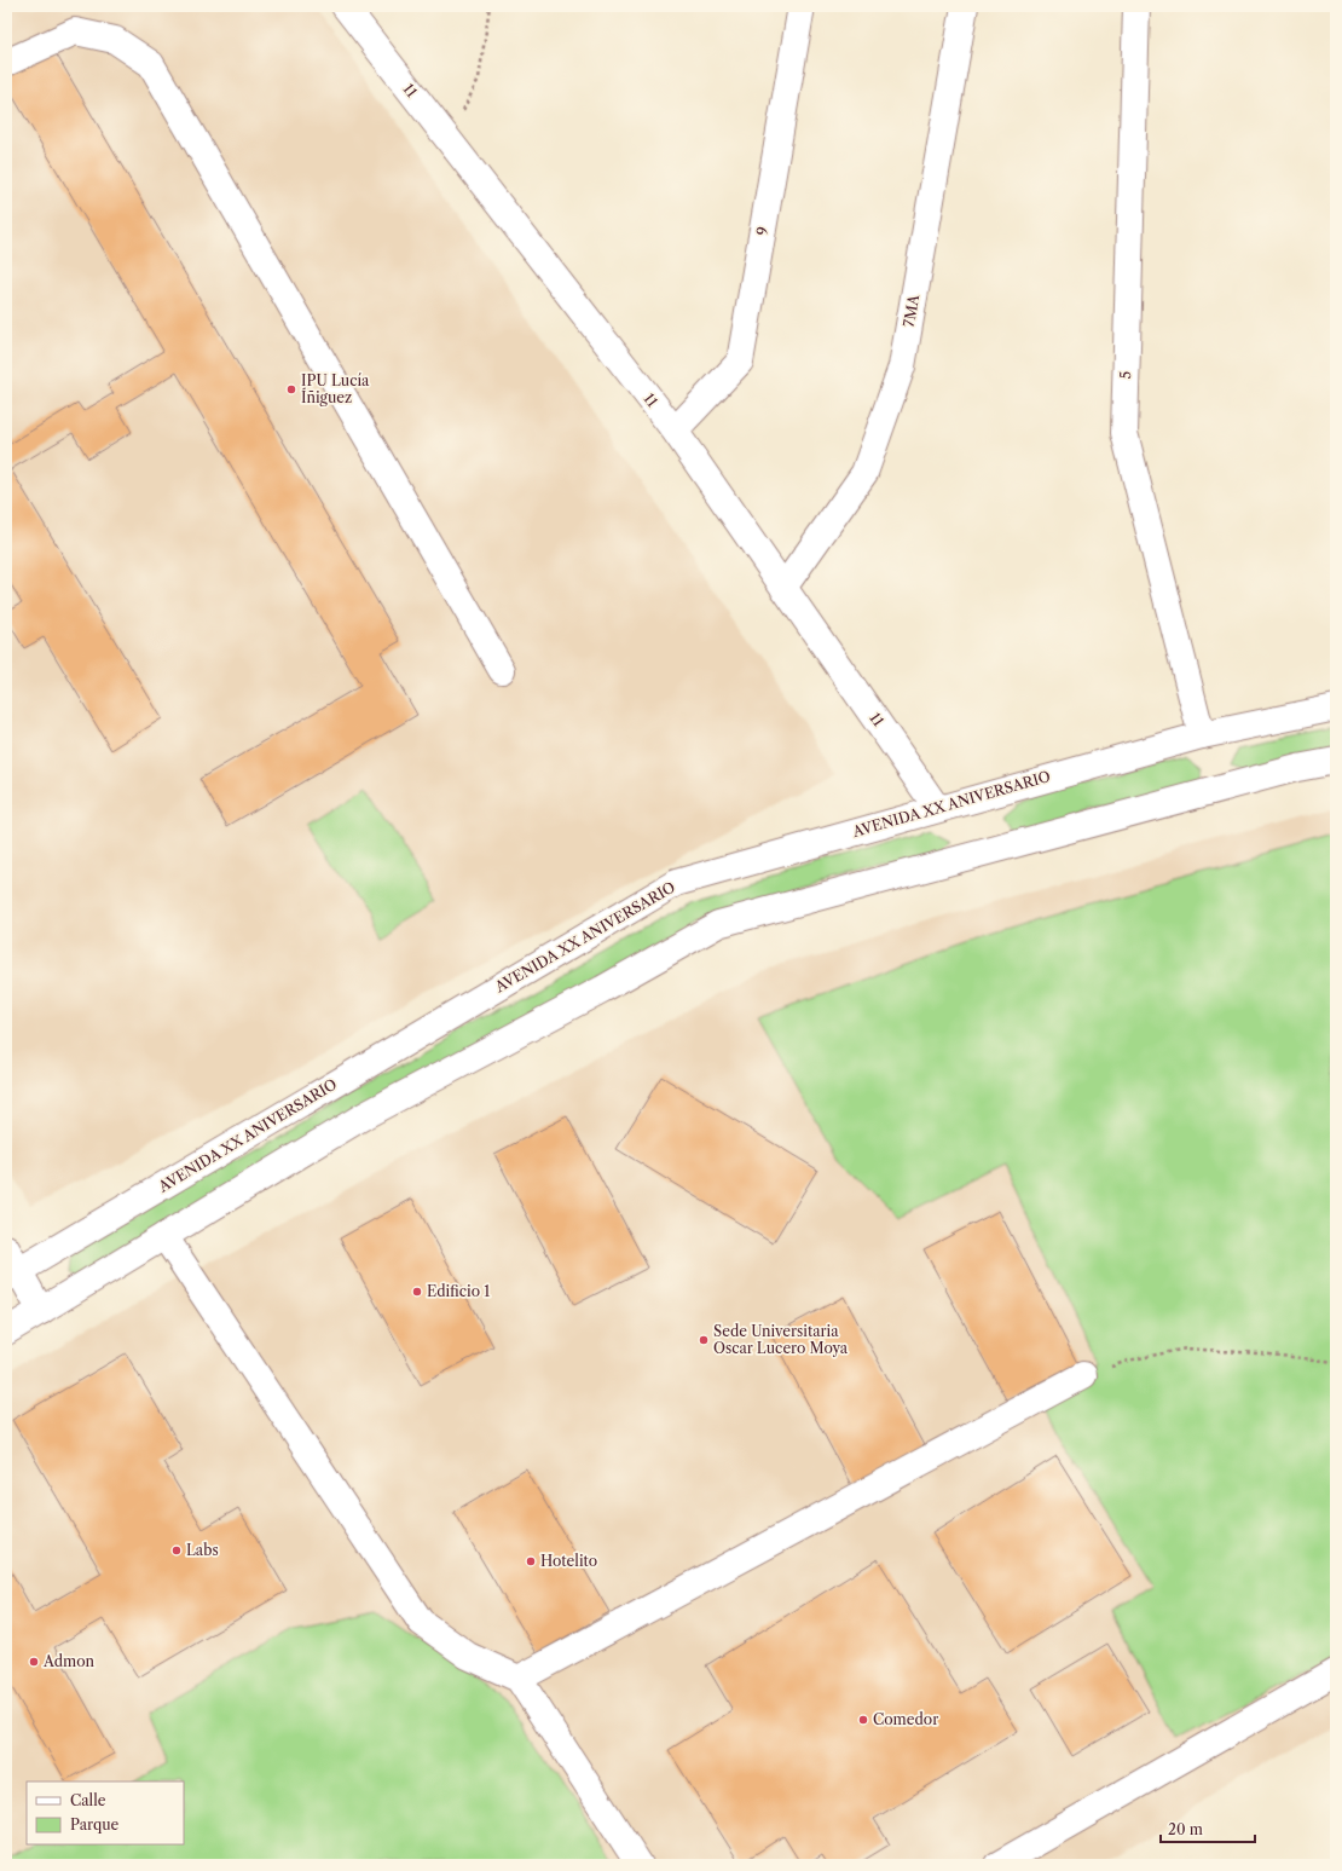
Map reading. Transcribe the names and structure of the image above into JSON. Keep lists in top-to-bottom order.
{
  "streets": {
    "street": [
      "11",
      "9",
      "7MA",
      "5",
      "AVENIDA XX ANIVERSARIO"
    ]
  },
  "crossings": [
    ["11", "9"],
    ["11", "7MA"],
    ["11", "AVENIDA XX ANIVERSARIO"],
    ["5", "AVENIDA XX ANIVERSARIO"]
  ],
  "places": [
    "IPU Lucía Íñiguez",
    "Edificio 1",
    "Sede Universitaria Oscar Lucero Moya",
    "Labs",
    "Hotelito",
    "Admon",
    "Comedor"
  ],
  "legend": ["Calle", "Parque"],
  "scale_bar": "20 m"
}
